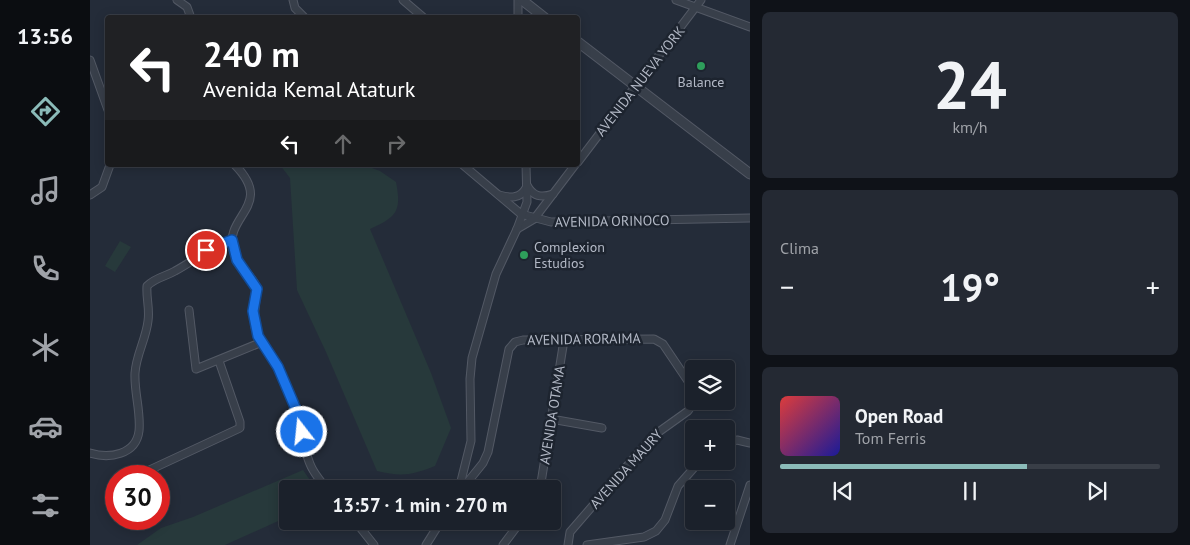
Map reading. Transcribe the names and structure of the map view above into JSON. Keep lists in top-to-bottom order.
{
  "streets": {
    "street": [
      "AVENIDA NUEVA YORK",
      "AVENIDA ORINOCO",
      "AVENIDA RORAIMA",
      "AVENIDA OTAMA",
      "AVENIDA MAURY"
    ]
  },
  "crossings": [
    ["AVENIDA RORAIMA", "AVENIDA OTAMA"]
  ],
  "places": ["Balance", "Complexion Estudios"],
  "page": {
    "tabs": "13:56",
    "tile": [
      ["24", "km/h"],
      "Clima"
    ],
    "turn": ["240 m", "Avenida Kemal Ataturk"],
    "heat": ["−", "19°", "+"],
    "map_buttons": ["+", "−"],
    "song": ["Open Road", "Tom Ferris"],
    "limit": "30",
    "trip": "13:57 · 1 min · 270 m"
  }
}
